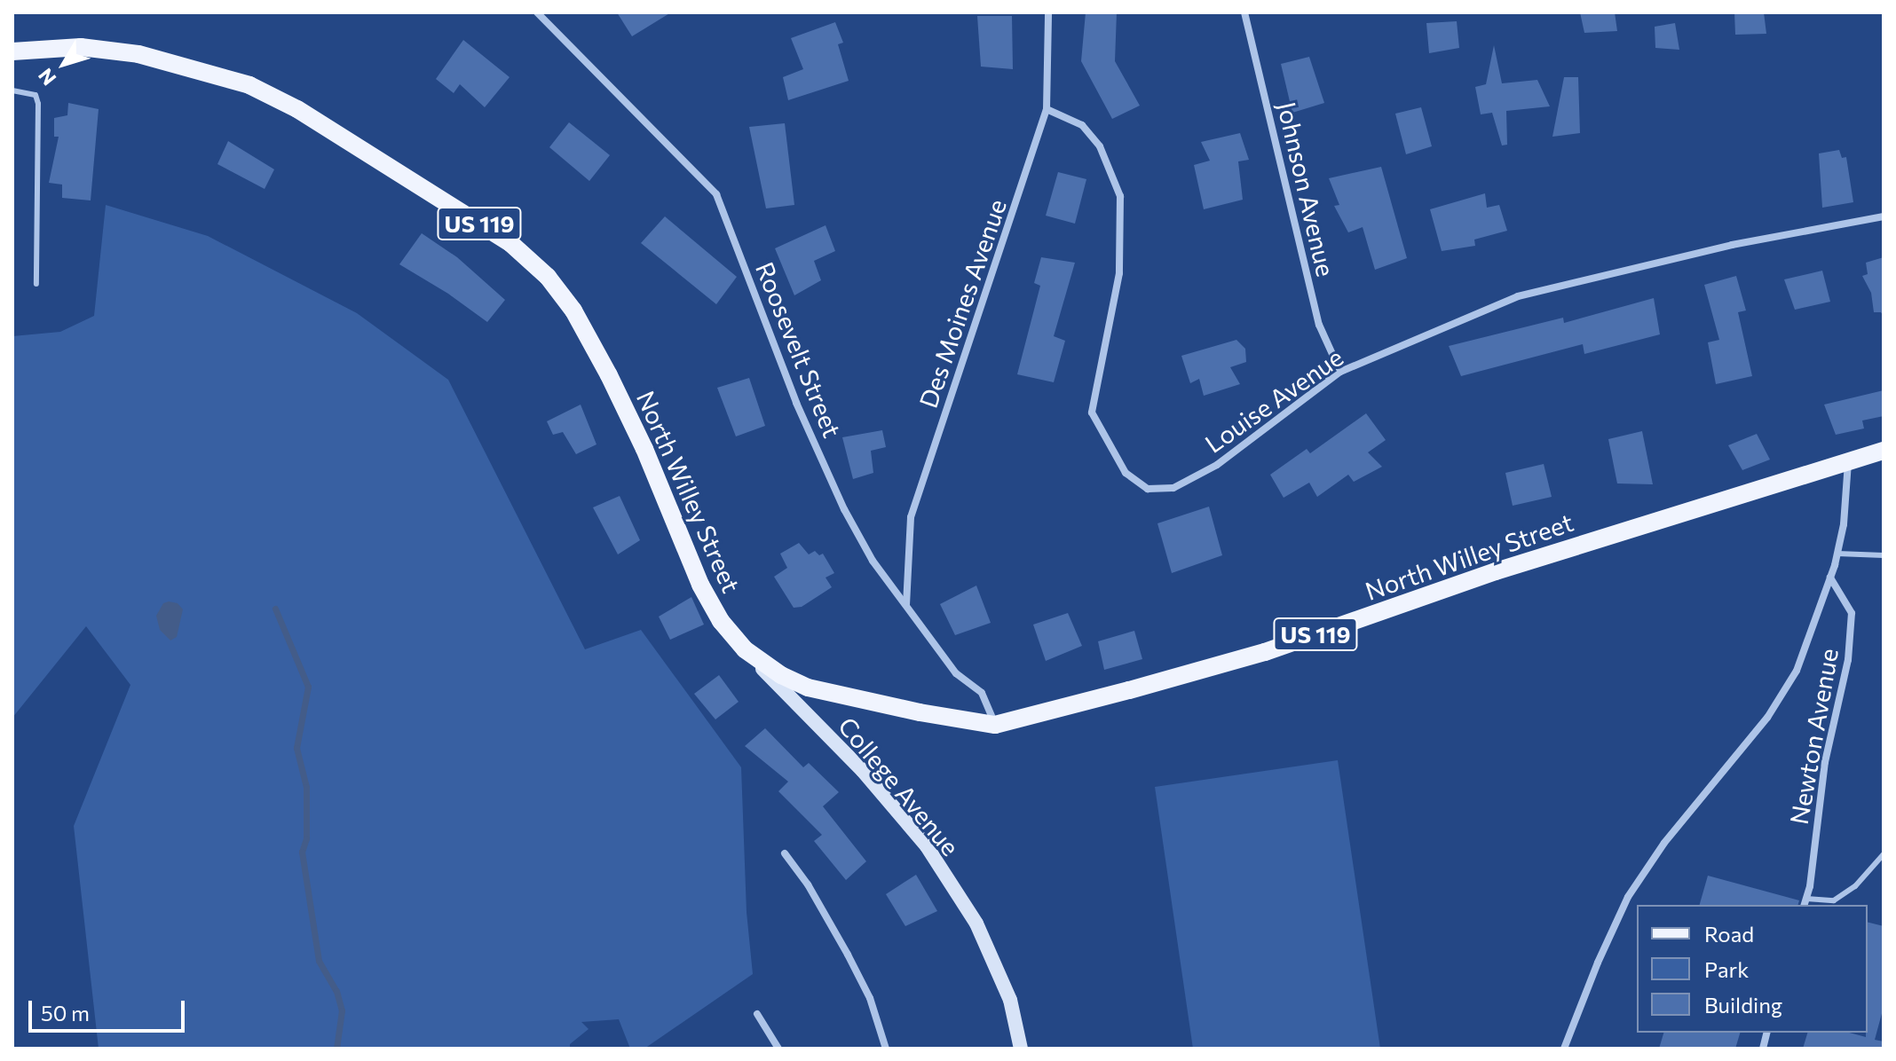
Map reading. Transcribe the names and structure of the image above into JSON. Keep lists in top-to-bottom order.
{
  "streets": {
    "main road": ["US 119", "North Willey Street"],
    "street": [
      "Johnson Avenue",
      "Des Moines Avenue",
      "Roosevelt Street",
      "Louise Avenue",
      "Newton Avenue",
      "College Avenue"
    ]
  },
  "crossings": [
    ["Johnson Avenue", "Louise Avenue"],
    ["Des Moines Avenue", "Roosevelt Street"],
    ["Des Moines Avenue", "Louise Avenue"],
    ["Roosevelt Street", "North Willey Street"],
    ["North Willey Street", "College Avenue"]
  ],
  "legend": ["Road", "Park", "Building"],
  "scale_bar": "50 m",
  "north": "bottom left"
}
